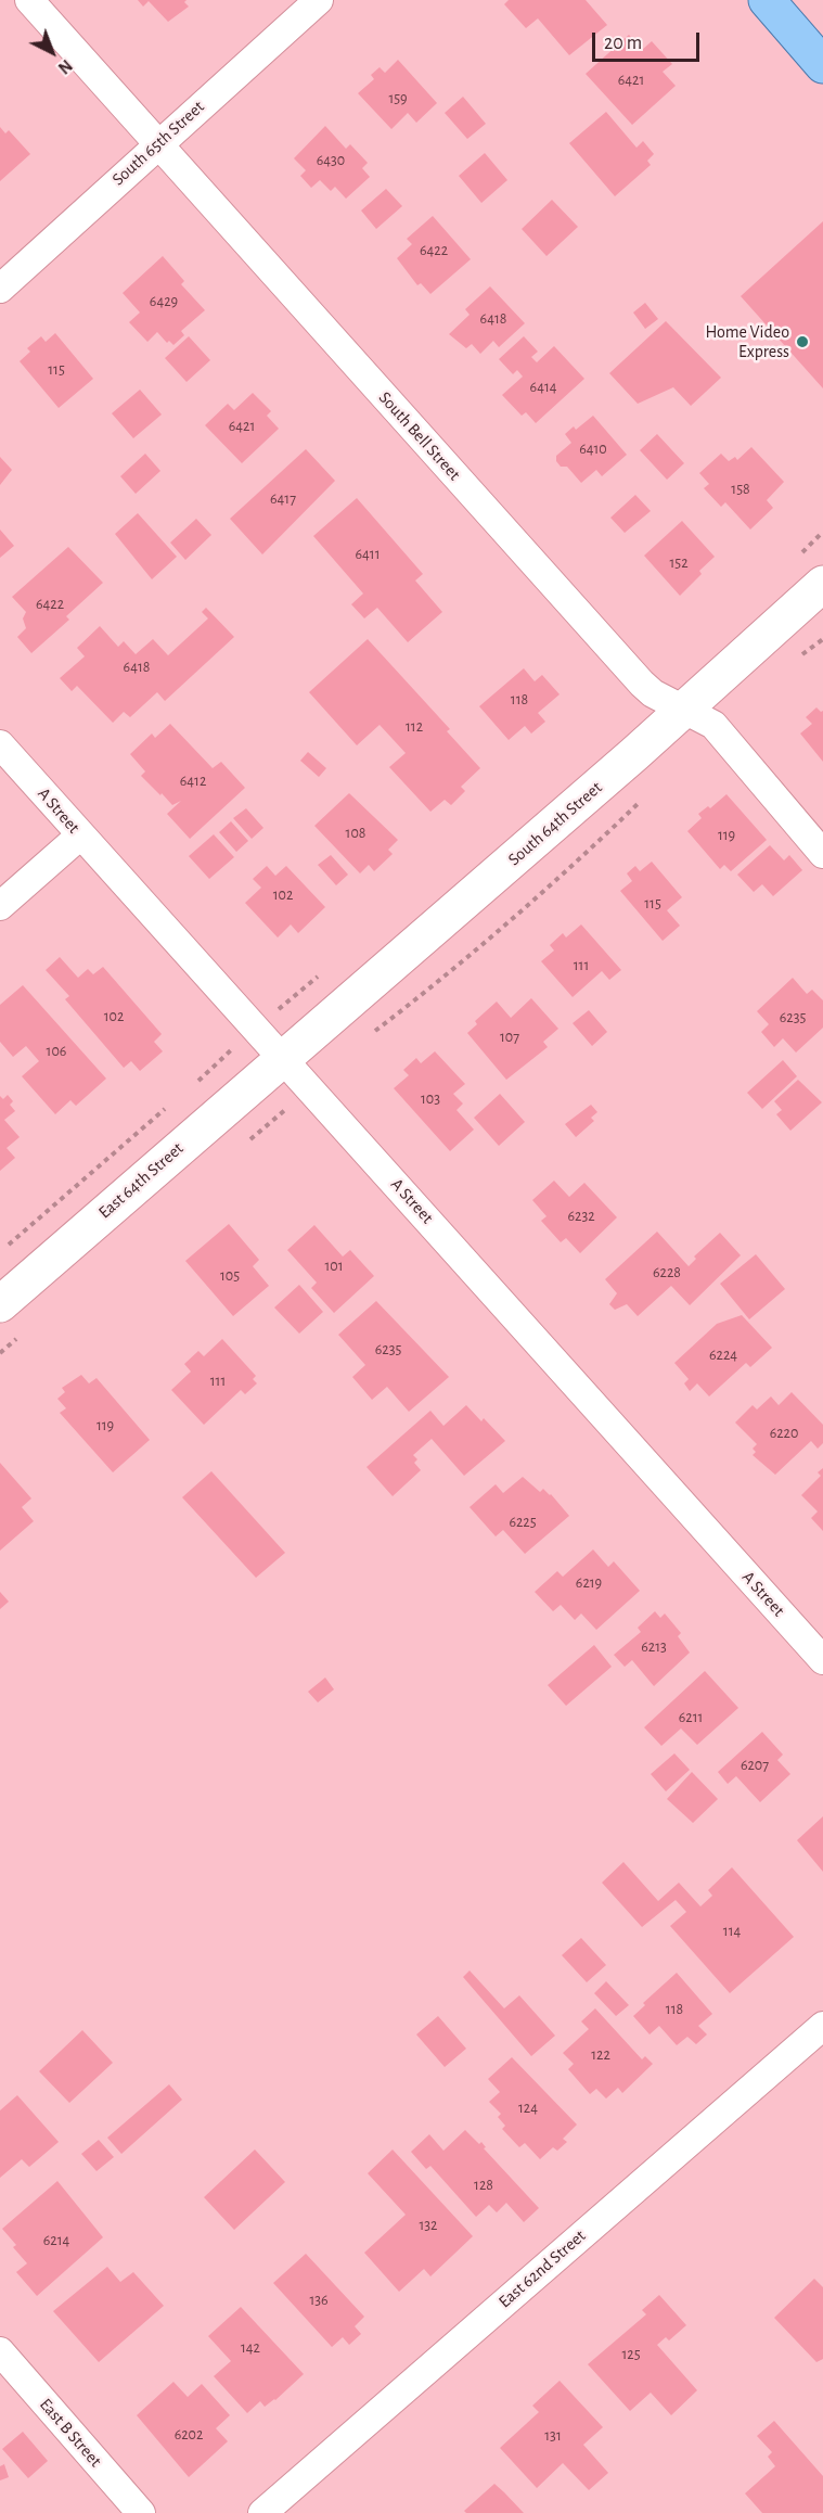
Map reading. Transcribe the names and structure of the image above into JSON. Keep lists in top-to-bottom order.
{
  "streets": {
    "street": [
      "South 65th Street",
      "South Bell Street",
      "A Street",
      "South 64th Street",
      "East 64th Street",
      "East 62nd Street",
      "East B Street"
    ]
  },
  "crossings": [
    ["South 65th Street", "South Bell Street"],
    ["South Bell Street", "South 64th Street"],
    ["A Street", "South 64th Street"],
    ["A Street", "East 64th Street"],
    ["South 64th Street", "East 64th Street"]
  ],
  "places": ["Home Video Express"],
  "house_numbers": [
    "6421",
    "159",
    "6430",
    "6422",
    "6429",
    "6418",
    "115",
    "6414",
    "6421",
    "6410",
    "158",
    "6417",
    "6411",
    "152",
    "6422",
    "6418",
    "118",
    "112",
    "6412",
    "108",
    "119",
    "102",
    "115",
    "111",
    "102",
    "6235",
    "107",
    "106",
    "103",
    "6232",
    "101",
    "6228",
    "105",
    "6235",
    "6224",
    "111",
    "119",
    "6220",
    "6225",
    "6219",
    "6213",
    "6211",
    "6207",
    "114",
    "118",
    "122",
    "124",
    "128",
    "132",
    "6214",
    "136",
    "142",
    "125",
    "6202",
    "131"
  ],
  "scale_bar": "20 m",
  "north": "bottom right"
}
